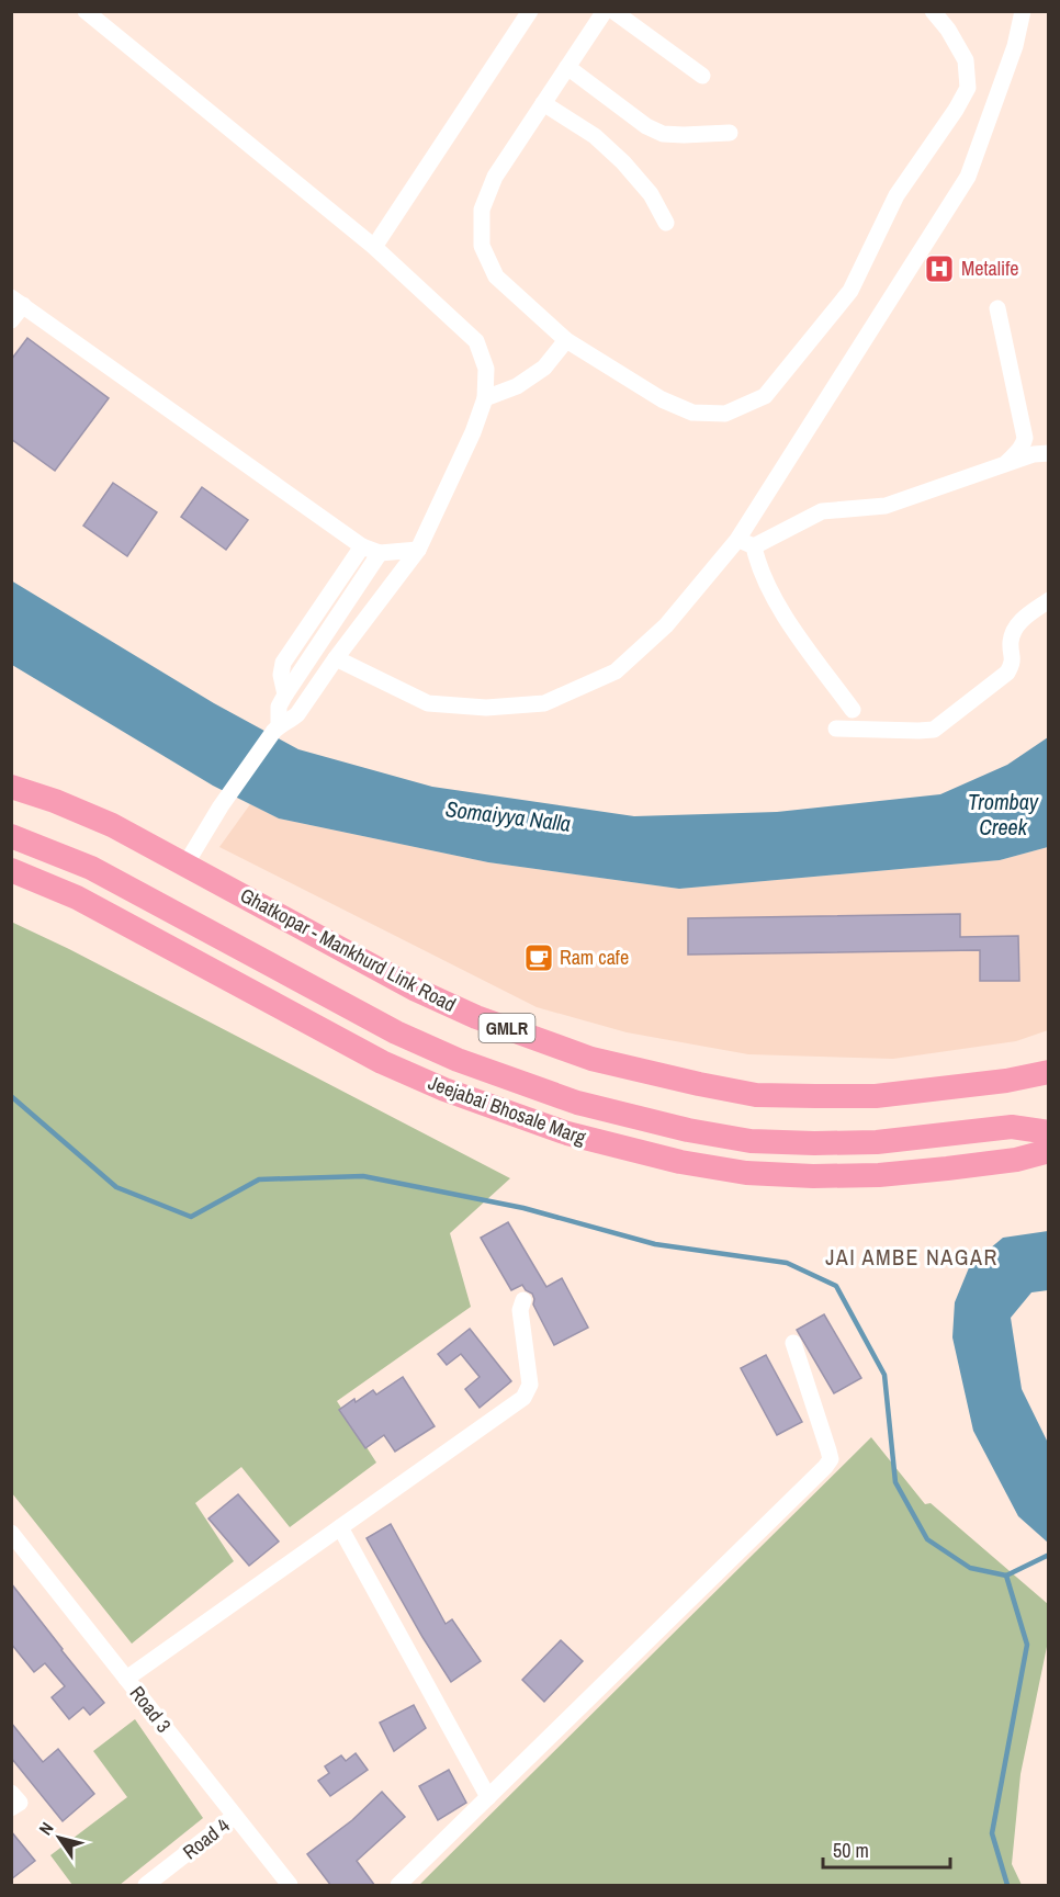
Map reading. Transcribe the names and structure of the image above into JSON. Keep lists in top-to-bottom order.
{
  "streets": {
    "highway": ["Ghatkopar - Mankhurd Link Road", "GMLR", "Jeejabai Bhosale Marg"],
    "street": ["Road 3", "Road 4"]
  },
  "crossings": [
    ["Road 3", "Road 4"]
  ],
  "districts": ["JAI AMBE NAGAR"],
  "water": ["Trombay Creek", "Somaiyya Nalla"],
  "places": {
    "hospital": ["Metalife"],
    "cafe": ["Ram cafe"]
  },
  "scale_bar": "50 m",
  "north": "top left"
}
